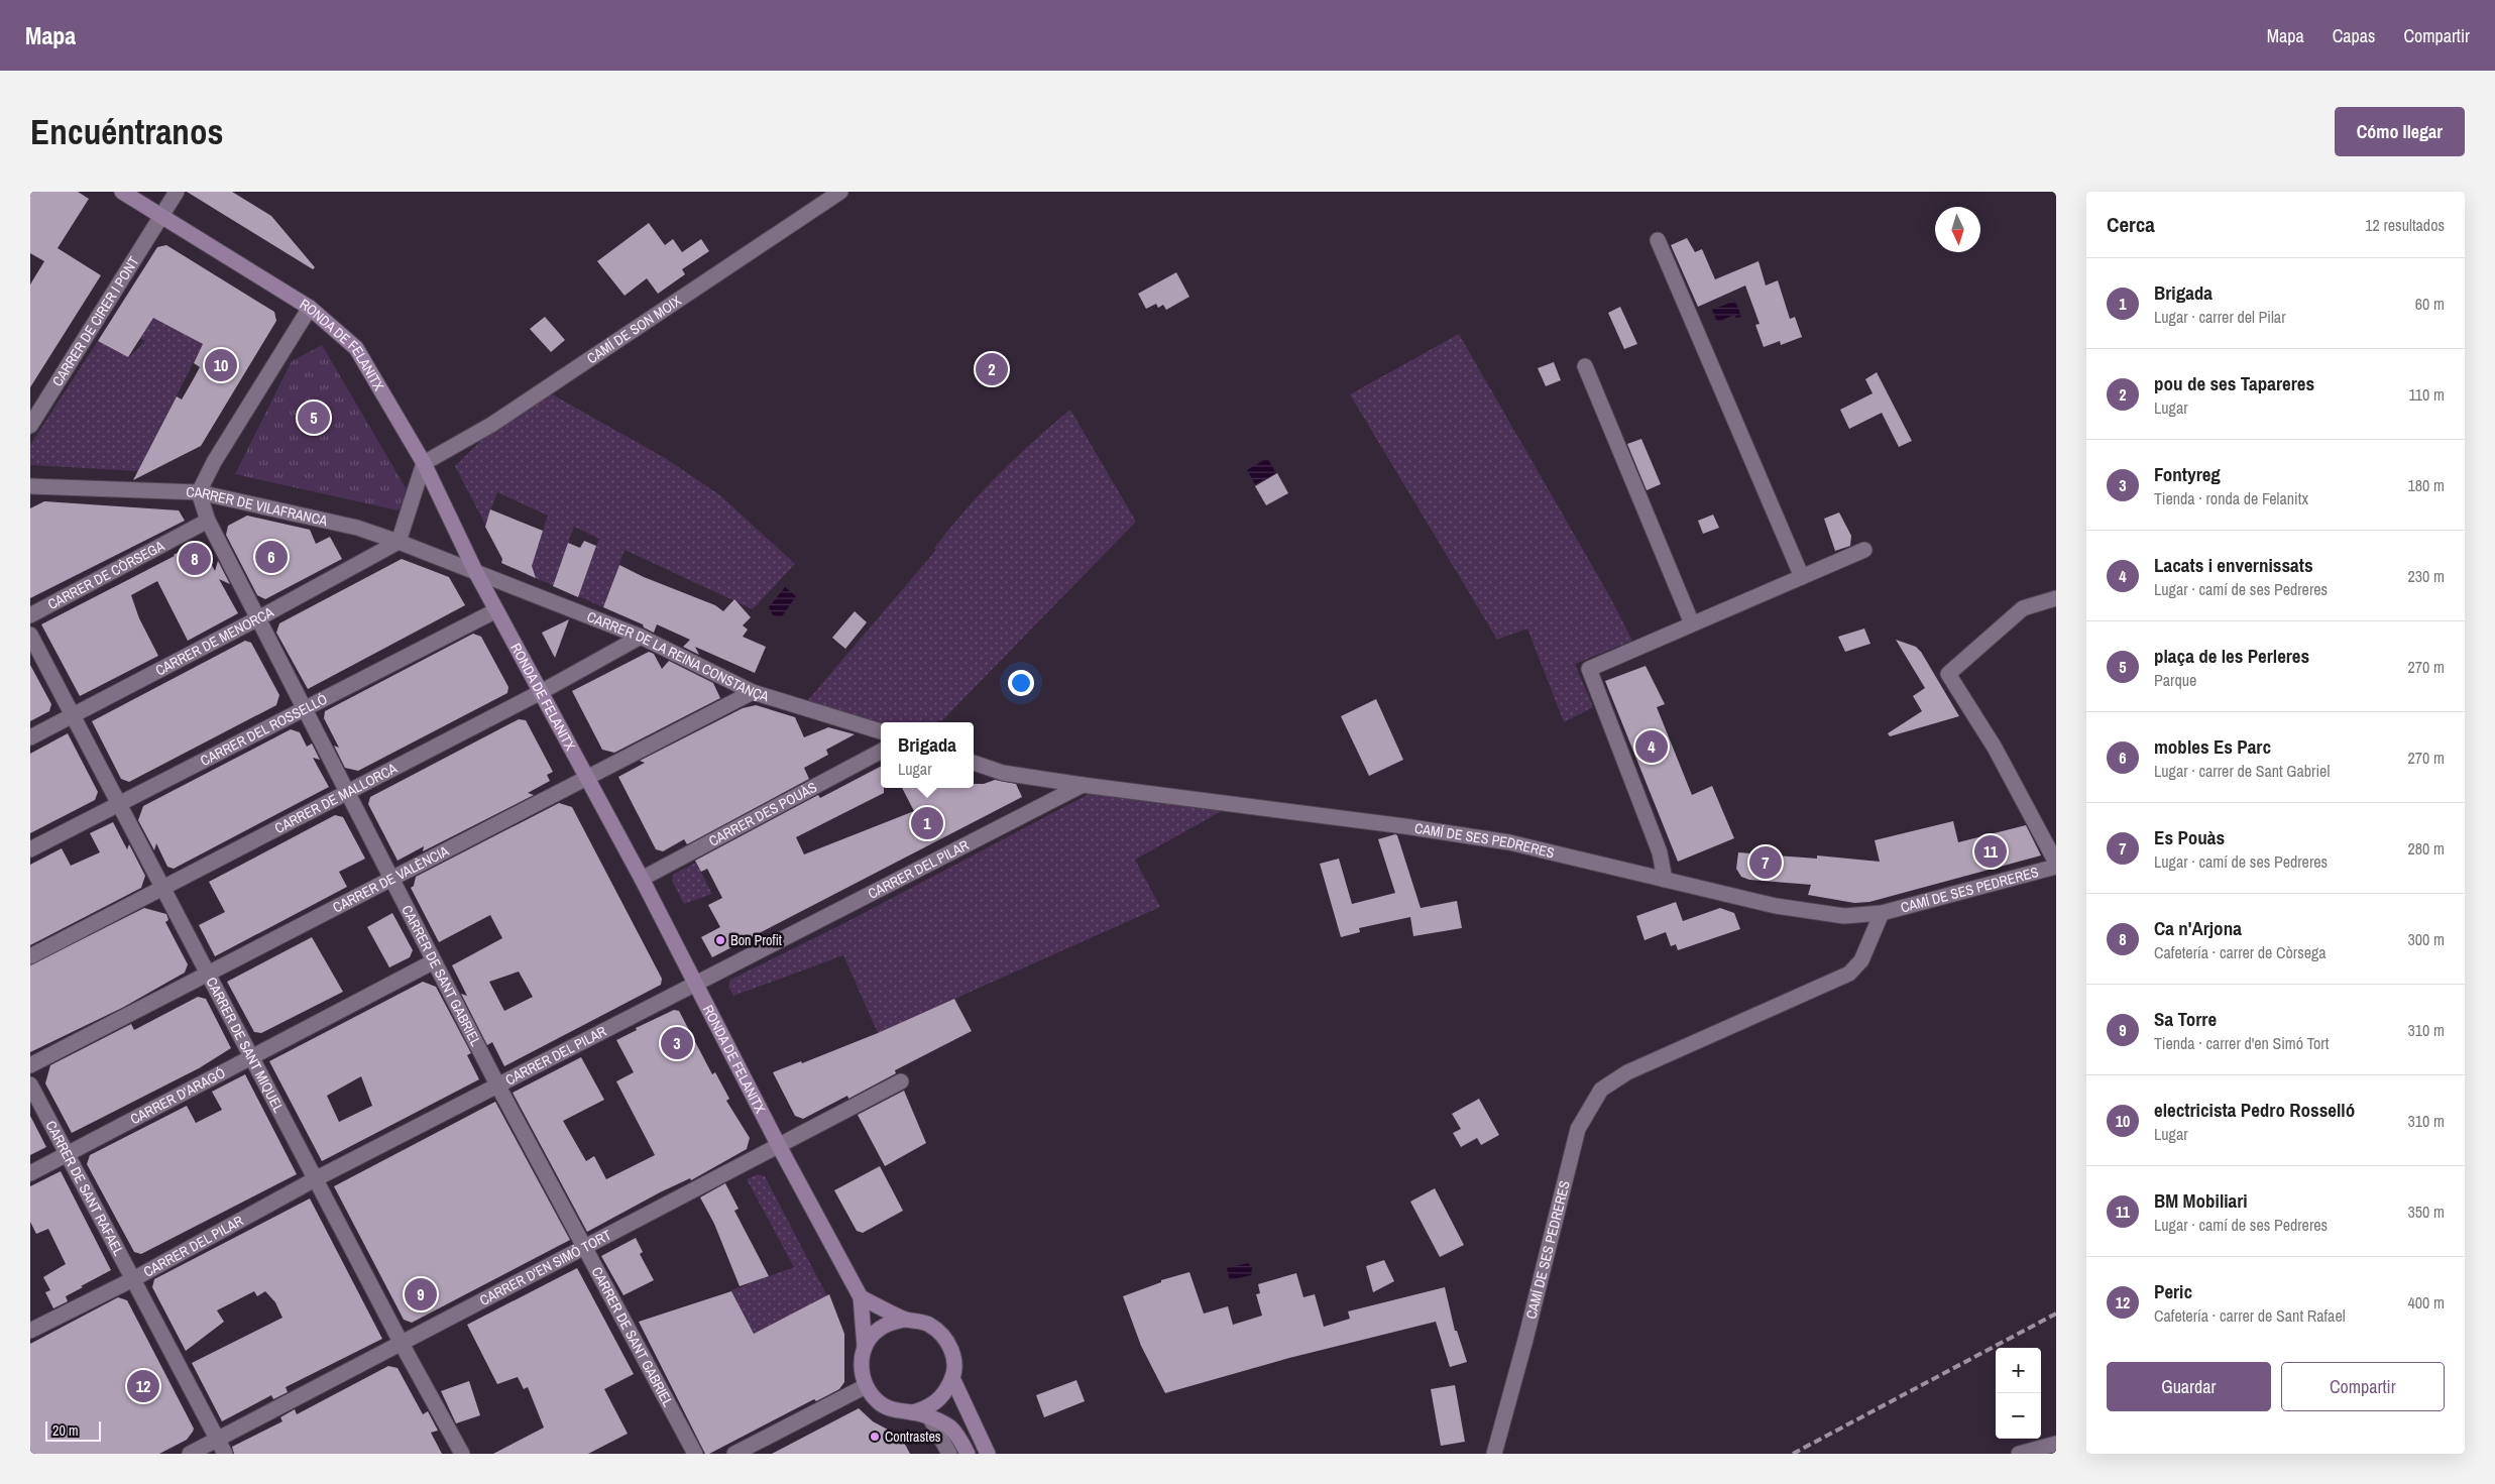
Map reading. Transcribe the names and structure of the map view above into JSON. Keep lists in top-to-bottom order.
{
  "streets": {
    "main road": ["RONDA DE FELANITX"],
    "street": [
      "CARRER DE CIRER I PONT",
      "CAMÍ DE SON MOIX",
      "CARRER DE VILAFRANCA",
      "CARRER DE CÒRSEGA",
      "CARRER DE MENORCA",
      "CARRER DE LA REINA CONSTANÇA",
      "CARRER DEL ROSSELLÓ",
      "CARRER DE MALLORCA",
      "CARRER DES POUÀS",
      "CAMÍ DE SES PEDRERES",
      "CARRER DEL PILAR",
      "CARRER DE VALÈNCIA",
      "CARRER DE SANT GABRIEL",
      "CARRER DE SANT MIQUEL",
      "CARRER D'ARAGÓ",
      "CARRER DE SANT RAFAEL",
      "CARRER D'EN SIMÓ TORT"
    ]
  },
  "crossings": [
    ["CARRER DE CIRER I PONT", "RONDA DE FELANITX"],
    ["CAMÍ DE SON MOIX", "RONDA DE FELANITX"],
    ["RONDA DE FELANITX", "CARRER DE VILAFRANCA"],
    ["RONDA DE FELANITX", "CARRER DE LA REINA CONSTANÇA"],
    ["RONDA DE FELANITX", "CARRER DEL ROSSELLÓ"],
    ["RONDA DE FELANITX", "CARRER DE MALLORCA"],
    ["RONDA DE FELANITX", "CARRER DES POUÀS"],
    ["RONDA DE FELANITX", "CARRER DEL PILAR"],
    ["RONDA DE FELANITX", "CARRER DE VALÈNCIA"],
    ["RONDA DE FELANITX", "CARRER D'EN SIMÓ TORT"],
    ["CARRER DE VILAFRANCA", "CARRER DE MENORCA"],
    ["CARRER DE VILAFRANCA", "CARRER DE LA REINA CONSTANÇA"],
    ["CARRER DE VILAFRANCA", "CARRER DE SANT GABRIEL"],
    ["CARRER DE CÒRSEGA", "CARRER DE SANT GABRIEL"],
    ["CARRER DE MENORCA", "CARRER DE SANT GABRIEL"],
    ["CARRER DE MENORCA", "CARRER DE SANT MIQUEL"],
    ["CARRER DE LA REINA CONSTANÇA", "CARRER DE MALLORCA"],
    ["CARRER DE LA REINA CONSTANÇA", "CARRER DE VALÈNCIA"],
    ["CARRER DEL ROSSELLÓ", "CARRER DE SANT GABRIEL"],
    ["CARRER DEL ROSSELLÓ", "CARRER DE SANT MIQUEL"],
    ["CARRER DE MALLORCA", "CARRER DE SANT GABRIEL"],
    ["CARRER DE MALLORCA", "CARRER DE SANT MIQUEL"],
    ["CAMÍ DE SES PEDRERES", "CARRER DEL PILAR"],
    ["CARRER DEL PILAR", "CARRER DE SANT GABRIEL"],
    ["CARRER DEL PILAR", "CARRER DE SANT MIQUEL"],
    ["CARRER DEL PILAR", "CARRER DE SANT RAFAEL"],
    ["CARRER DE VALÈNCIA", "CARRER DE SANT GABRIEL"],
    ["CARRER DE VALÈNCIA", "CARRER DE SANT MIQUEL"],
    ["CARRER DE SANT GABRIEL", "CARRER D'ARAGÓ"],
    ["CARRER DE SANT GABRIEL", "CARRER D'EN SIMÓ TORT"],
    ["CARRER DE SANT MIQUEL", "CARRER D'ARAGÓ"],
    ["CARRER DE SANT MIQUEL", "CARRER D'EN SIMÓ TORT"],
    ["CARRER D'ARAGÓ", "CARRER DE SANT RAFAEL"],
    ["CARRER DE SANT RAFAEL", "CARRER D'EN SIMÓ TORT"]
  ],
  "places": ["Bon Profit", "Contrastes"],
  "scale_bar": "20 m",
  "north": "bottom",
  "page": {
    "header": "Mapa",
    "nav": ["Mapa", "Capas", "Compartir"],
    "buttons": [
      "Cómo llegar",
      ["Guardar", "Compartir"]
    ],
    "title": "Encuéntranos",
    "heading": ["Cerca", "12 resultados"],
    "list": [
      {
        "mark": "1",
        "name": "Brigada",
        "note": "Lugar · carrer del Pilar",
        "value": "60 m"
      },
      {
        "mark": "2",
        "name": "pou de ses Tapareres",
        "note": "Lugar",
        "value": "110 m"
      },
      {
        "mark": "3",
        "name": "Fontyreg",
        "note": "Tienda · ronda de Felanitx",
        "value": "180 m"
      },
      {
        "mark": "4",
        "name": "Lacats i envernissats",
        "note": "Lugar · camí de ses Pedreres",
        "value": "230 m"
      },
      {
        "mark": "5",
        "name": "plaça de les Perleres",
        "note": "Parque",
        "value": "270 m"
      },
      {
        "mark": "6",
        "name": "mobles Es Parc",
        "note": "Lugar · carrer de Sant Gabriel",
        "value": "270 m"
      },
      {
        "mark": "7",
        "name": "Es Pouàs",
        "note": "Lugar · camí de ses Pedreres",
        "value": "280 m"
      },
      {
        "mark": "8",
        "name": "Ca n'Arjona",
        "note": "Cafetería · carrer de Còrsega",
        "value": "300 m"
      },
      {
        "mark": "9",
        "name": "Sa Torre",
        "note": "Tienda · carrer d'en Simó Tort",
        "value": "310 m"
      },
      {
        "mark": "10",
        "name": "electricista Pedro Rosselló",
        "note": "Lugar",
        "value": "310 m"
      },
      {
        "mark": "11",
        "name": "BM Mobiliari",
        "note": "Lugar · camí de ses Pedreres",
        "value": "350 m"
      },
      {
        "mark": "12",
        "name": "Peric",
        "note": "Cafetería · carrer de Sant Rafael",
        "value": "400 m"
      }
    ],
    "pins": [
      "10",
      "2",
      "5",
      "6",
      "8",
      "4",
      "1",
      "11",
      "7",
      "3",
      "9",
      "12"
    ],
    "popup": ["Brigada", "Lugar"],
    "map_buttons": ["+", "−"],
    "scale": "20 m"
  }
}
